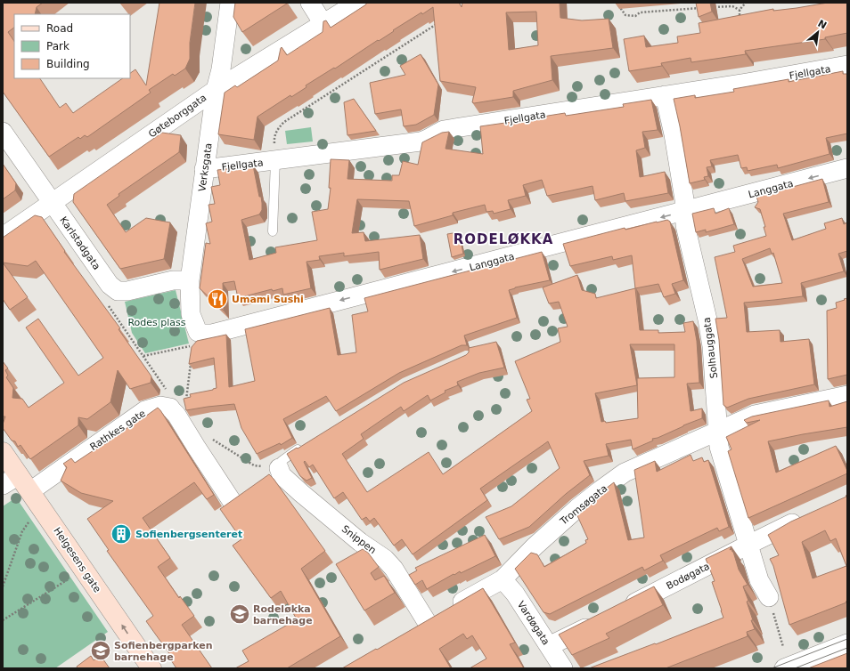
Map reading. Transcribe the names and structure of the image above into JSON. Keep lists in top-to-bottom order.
{
  "streets": {
    "street": [
      "Fjellgata",
      "Gøteborggata",
      "Verksgata",
      "Langgata",
      "Karlstadgata",
      "Solhauggata",
      "Rathkes gate",
      "Tromsøgata",
      "Snippen",
      "Helgesens gate",
      "Bodøgata",
      "Vardøgata"
    ]
  },
  "crossings": [
    ["Fjellgata", "Verksgata"],
    ["Fjellgata", "Solhauggata"],
    ["Gøteborggata", "Verksgata"],
    ["Gøteborggata", "Karlstadgata"],
    ["Verksgata", "Langgata"],
    ["Verksgata", "Karlstadgata"],
    ["Langgata", "Solhauggata"],
    ["Solhauggata", "Tromsøgata"],
    ["Solhauggata", "Bodøgata"],
    ["Rathkes gate", "Helgesens gate"],
    ["Tromsøgata", "Snippen"],
    ["Tromsøgata", "Vardøgata"]
  ],
  "one_way": ["Langgata", "Helgesens gate"],
  "districts": ["RODELØKKA"],
  "parks": ["Rodes plass"],
  "places": {
    "restaurant": ["Umami Sushi"],
    "building": ["Sofienbergsenteret"],
    "school or university": ["Rodeløkka barnehage", "Sofienbergparken barnehage"]
  },
  "legend": ["Road", "Park", "Building"],
  "north": "top right"
}
